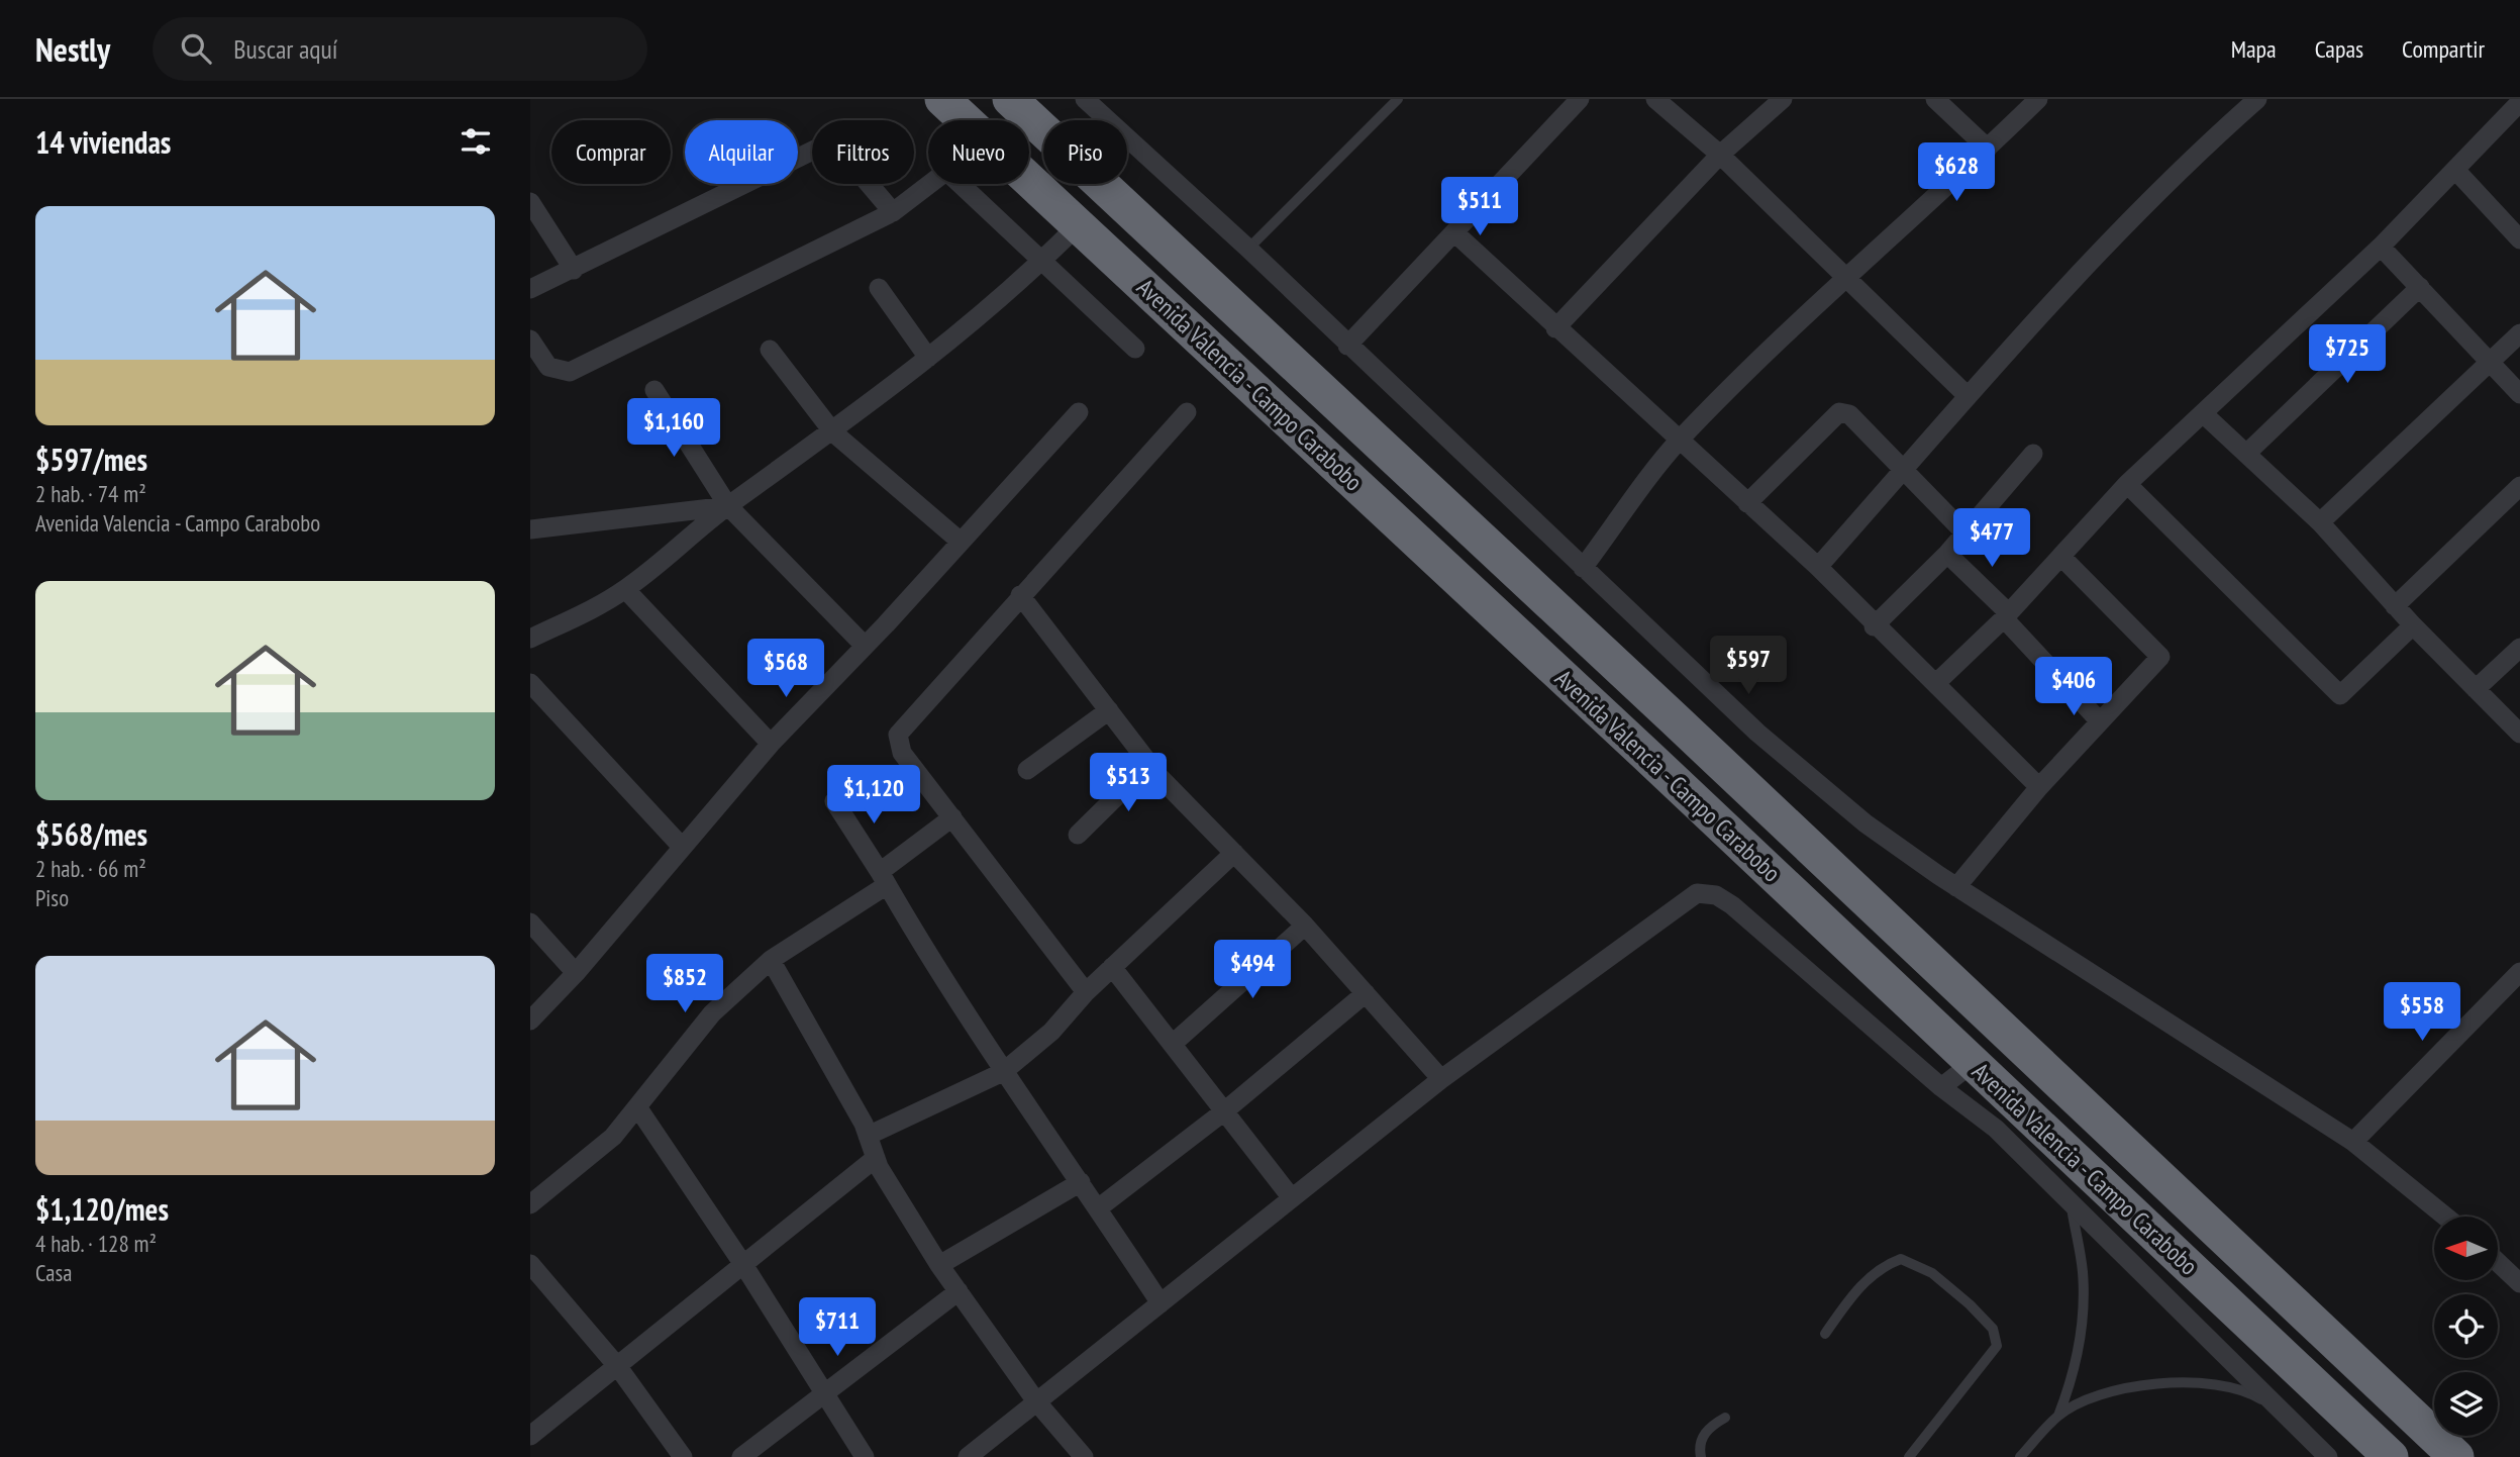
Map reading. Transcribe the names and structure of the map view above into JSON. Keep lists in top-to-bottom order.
{
  "streets": {
    "highway": ["Avenida Valencia - Campo Carabobo"]
  },
  "north": "left",
  "page": {
    "header": "Nestly",
    "search": "Buscar aquí",
    "nav": ["Mapa", "Capas", "Compartir"],
    "heading": "14 viviendas",
    "chip": [
      "Comprar",
      "Alquilar",
      "Filtros",
      "Nuevo",
      "Piso"
    ],
    "price": [
      "$628",
      "$511",
      "$725",
      "$1,160",
      "$477",
      "$597",
      "$568",
      "$406",
      "$513",
      "$1,120",
      "$494",
      "$852",
      "$558",
      "$711"
    ],
    "list": [
      {
        "name": "$597/mes",
        "note": "2 hab. · 74 m² · Avenida Valencia - Campo Carabobo"
      },
      {
        "name": "$568/mes",
        "note": "2 hab. · 66 m² · Piso"
      },
      {
        "name": "$1,120/mes",
        "note": "4 hab. · 128 m² · Casa"
      }
    ]
  }
}
